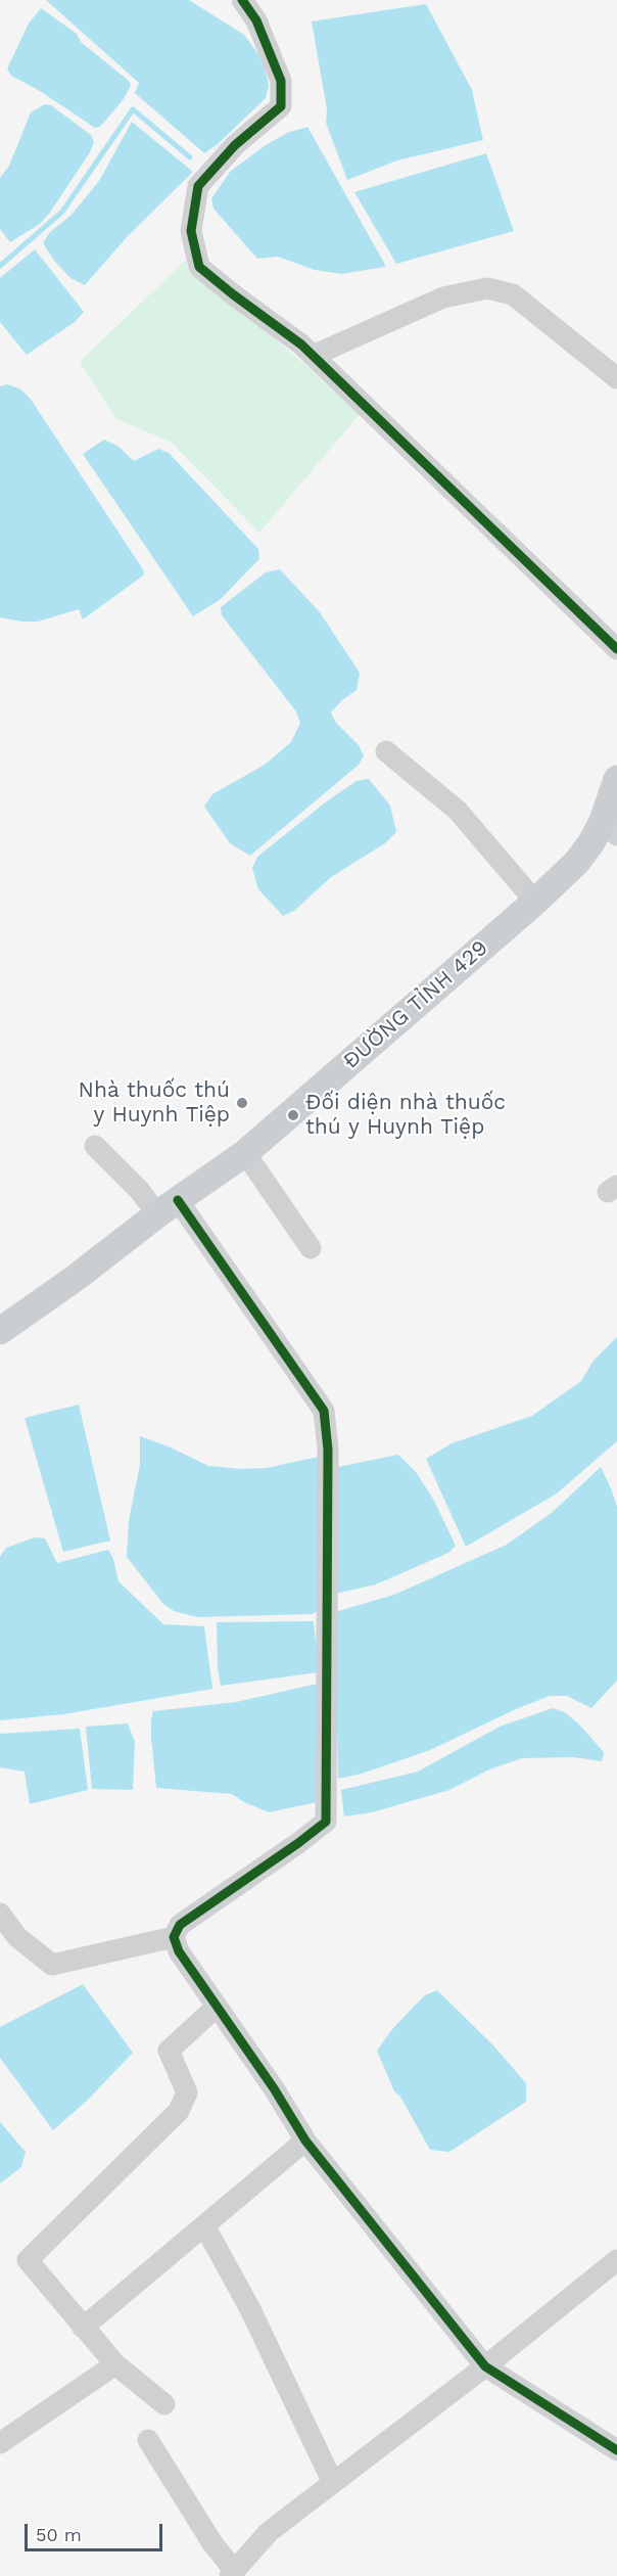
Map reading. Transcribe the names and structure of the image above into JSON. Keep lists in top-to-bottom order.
{
  "streets": {
    "main road": ["ĐƯỜNG TỈNH 429"]
  },
  "places": ["Nhà thuốc thú y Huynh Tiệp", "Đối diện nhà thuốc thú y Huynh Tiệp"],
  "scale_bar": "50 m"
}
